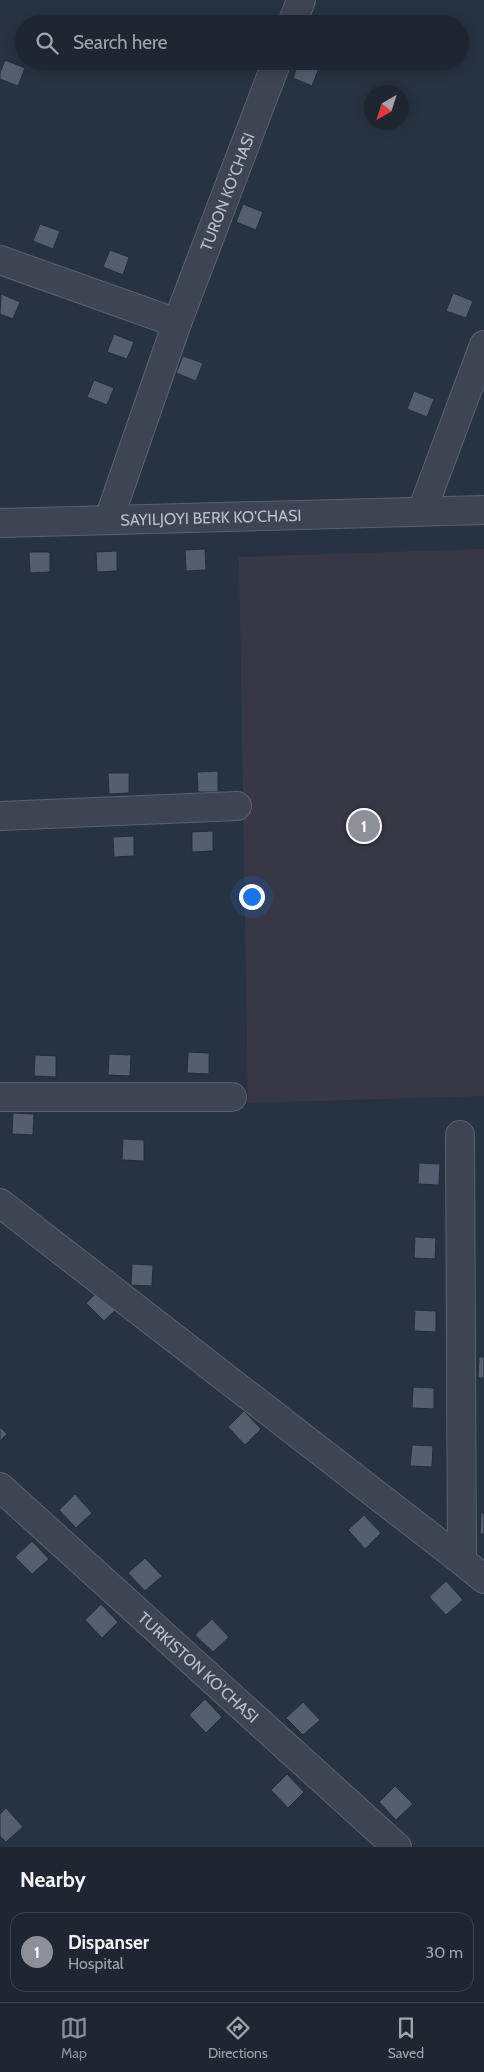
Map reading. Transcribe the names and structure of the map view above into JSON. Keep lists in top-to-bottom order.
{
  "streets": {
    "street": ["TURON KO'CHASI", "SAYILJOYI BERK KO'CHASI", "TURKISTON KO'CHASI"]
  },
  "crossings": [
    ["TURON KO'CHASI", "SAYILJOYI BERK KO'CHASI"]
  ],
  "north": "bottom left",
  "page": {
    "search": "Search here",
    "pins": "1",
    "heading": "Nearby",
    "list": [
      {
        "mark": "1",
        "name": "Dispanser",
        "note": "Hospital",
        "value": "30 m"
      }
    ],
    "nav": ["Map", "Directions", "Saved"]
  }
}
